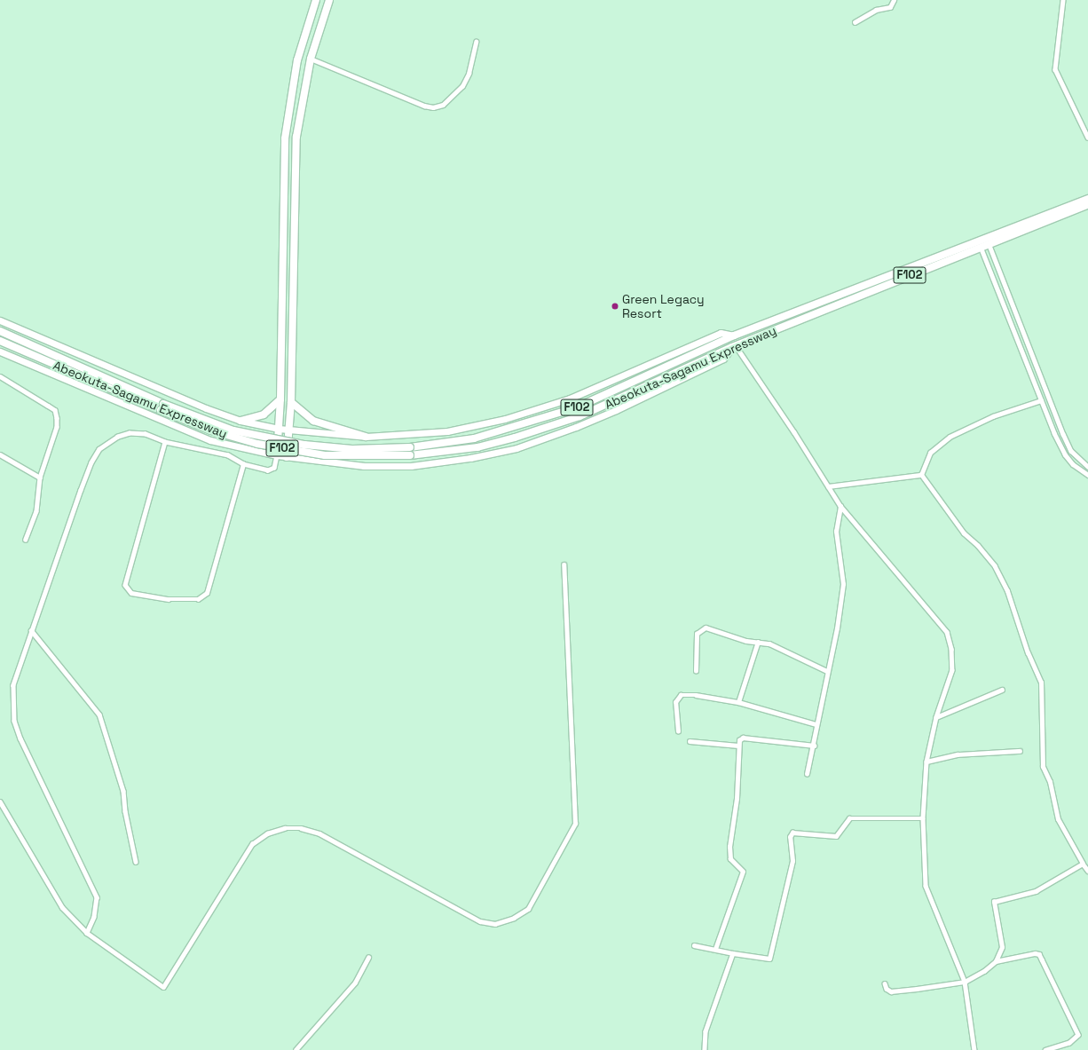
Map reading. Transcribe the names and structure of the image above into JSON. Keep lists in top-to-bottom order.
{
  "streets": {
    "highway": ["F102", "Abeokuta-Sagamu Expressway"]
  },
  "places": ["Green Legacy Resort"]
}
